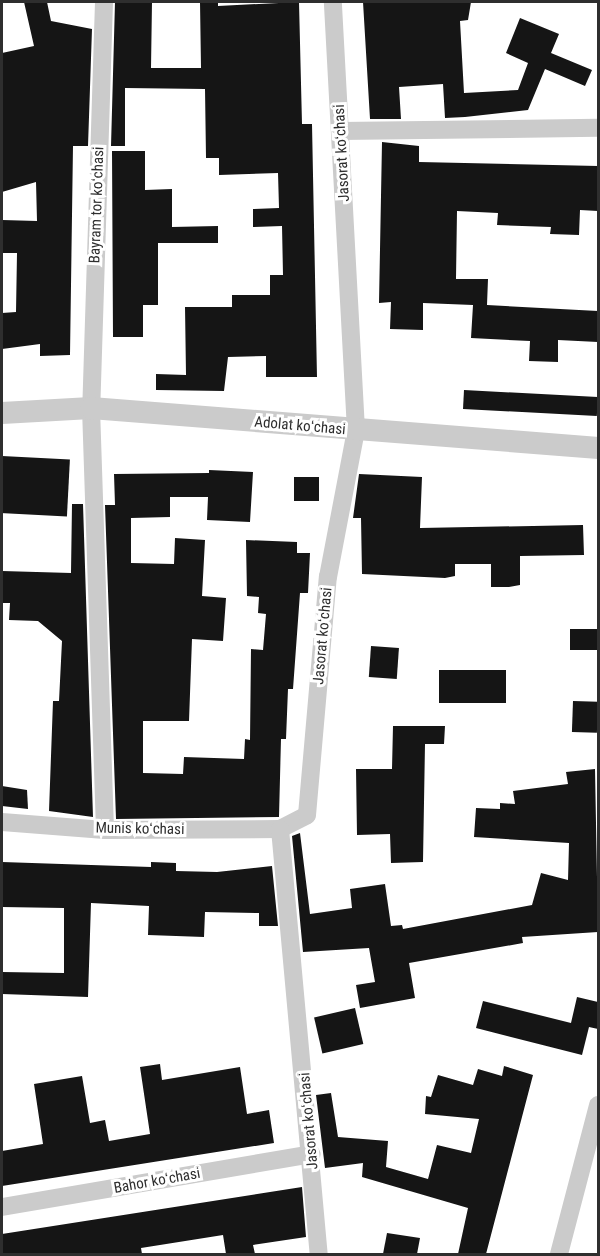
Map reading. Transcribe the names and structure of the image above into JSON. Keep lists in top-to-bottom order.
{
  "streets": {
    "street": [
      "Jasorat koʻchasi",
      "Bayram tor koʻchasi",
      "Adolat koʻchasi",
      "Munis koʻchasi",
      "Bahor koʻchasi"
    ]
  },
  "crossings": [
    ["Jasorat koʻchasi", "Adolat koʻchasi"],
    ["Jasorat koʻchasi", "Munis koʻchasi"],
    ["Jasorat koʻchasi", "Bahor koʻchasi"],
    ["Bayram tor koʻchasi", "Adolat koʻchasi"],
    ["Bayram tor koʻchasi", "Munis koʻchasi"]
  ]
}
